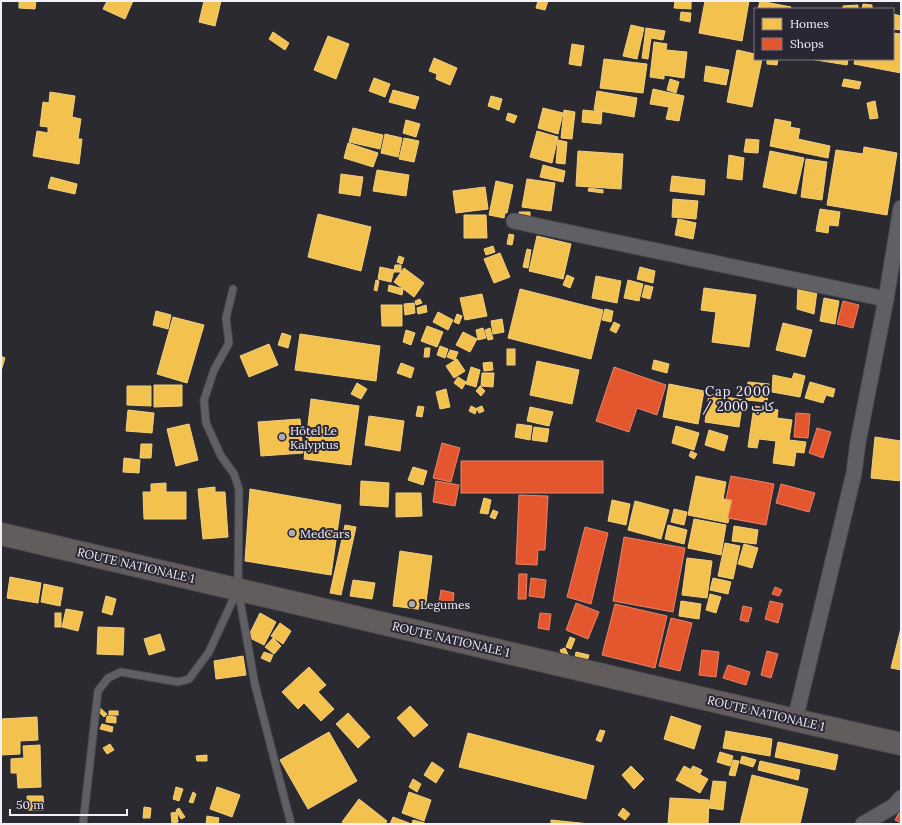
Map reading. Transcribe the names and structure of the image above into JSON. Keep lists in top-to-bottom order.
{
  "streets": {
    "main road": ["ROUTE NATIONALE 1"]
  },
  "districts": ["Cap 2000 / كاب 2000"],
  "places": ["Hôtel Le Kalyptus", "MedCars", "Legumes"],
  "legend": ["Homes", "Shops"],
  "scale_bar": "50 m"
}
